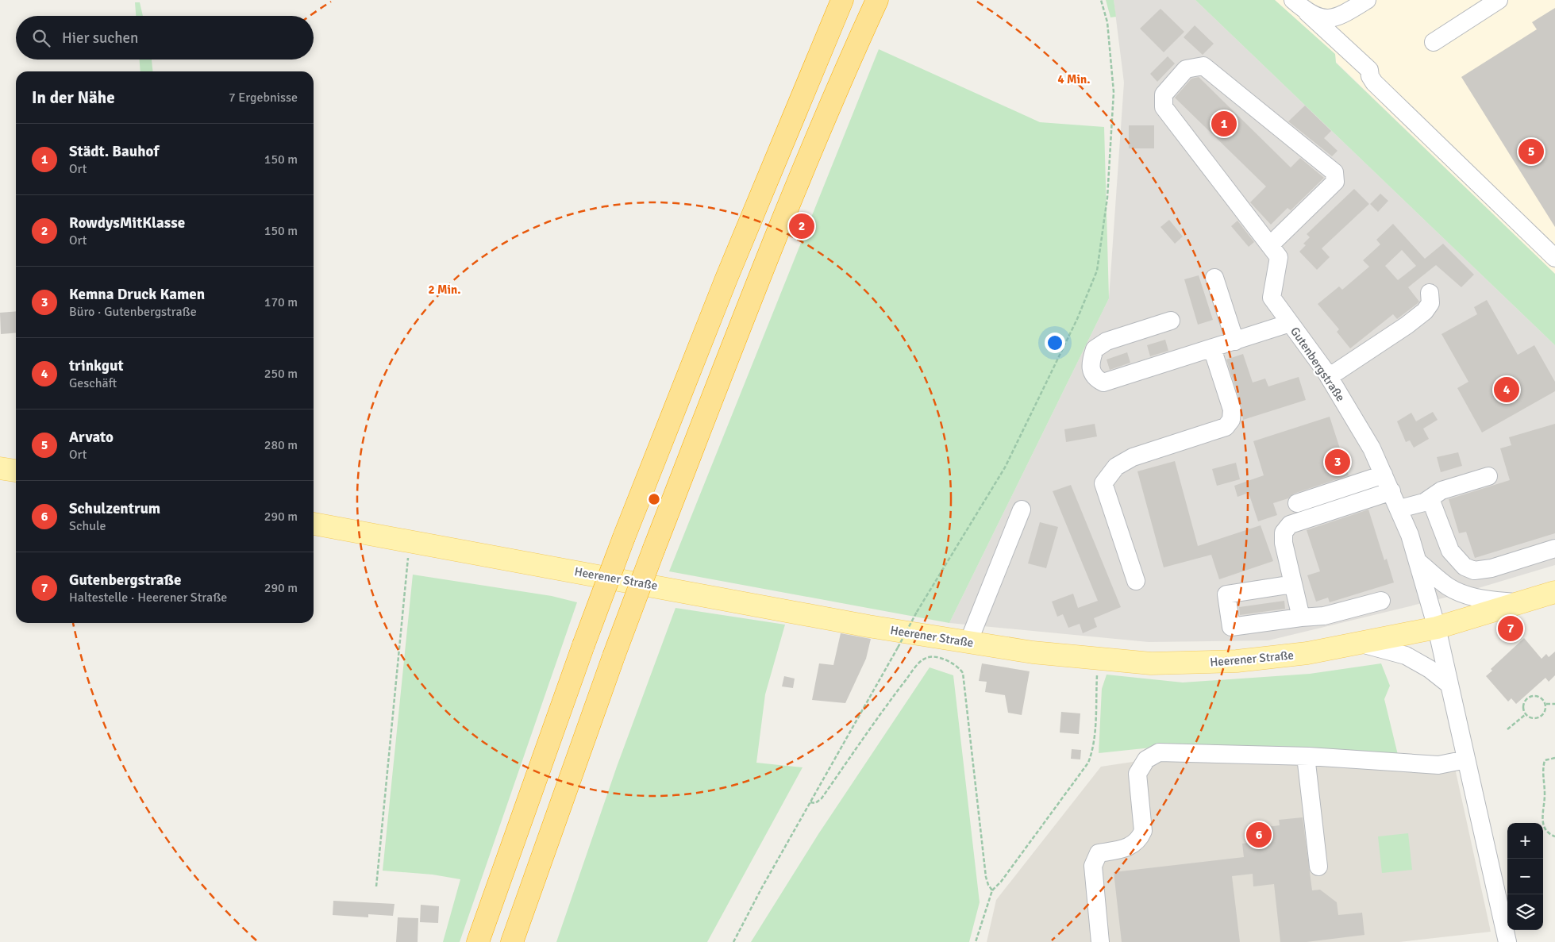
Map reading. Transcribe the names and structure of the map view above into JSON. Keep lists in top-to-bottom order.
{
  "streets": {
    "main road": ["Heerener Straße"],
    "street": ["Gutenbergstraße"]
  },
  "crossings": [
    ["Gutenbergstraße", "Heerener Straße"]
  ],
  "page": {
    "search": "Hier suchen",
    "heading": ["In der Nähe", "7 Ergebnisse"],
    "pins": [
      "1",
      "5",
      "2",
      "4",
      "3",
      "7",
      "6"
    ],
    "list": [
      {
        "mark": "1",
        "name": "Städt. Bauhof",
        "note": "Ort",
        "value": "150 m"
      },
      {
        "mark": "2",
        "name": "RowdysMitKlasse",
        "note": "Ort",
        "value": "150 m"
      },
      {
        "mark": "3",
        "name": "Kemna Druck Kamen",
        "note": "Büro · Gutenbergstraße",
        "value": "170 m"
      },
      {
        "mark": "4",
        "name": "trinkgut",
        "note": "Geschäft",
        "value": "250 m"
      },
      {
        "mark": "5",
        "name": "Arvato",
        "note": "Ort",
        "value": "280 m"
      },
      {
        "mark": "6",
        "name": "Schulzentrum",
        "note": "Schule",
        "value": "290 m"
      },
      {
        "mark": "7",
        "name": "Gutenbergstraße",
        "note": "Haltestelle · Heerener Straße",
        "value": "290 m"
      }
    ],
    "map_buttons": ["+", "−"]
  },
  "rings": ["4 Min.", "2 Min."]
}
